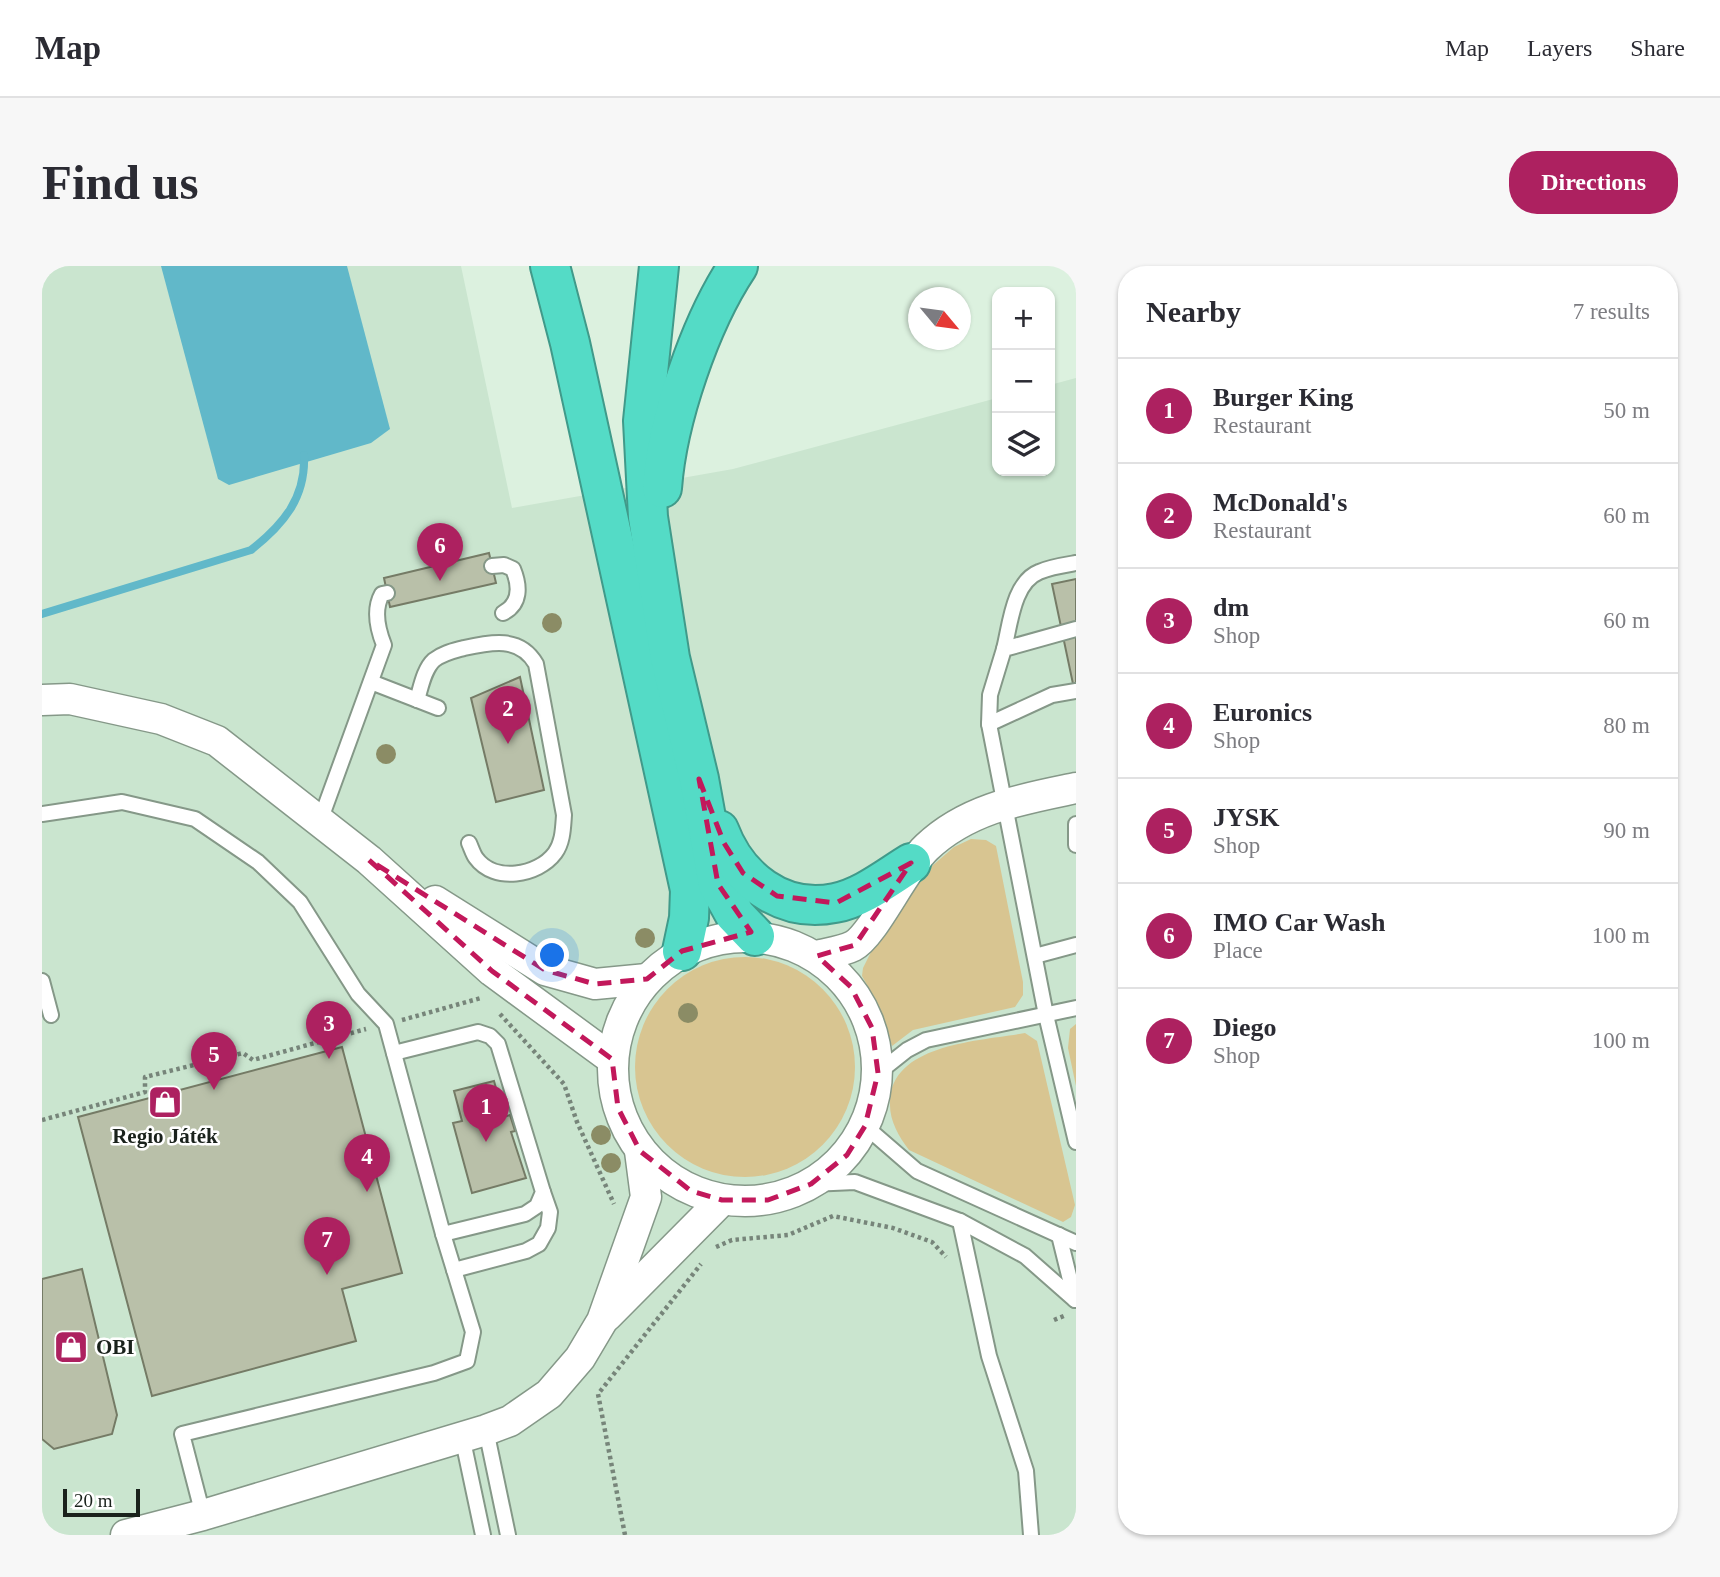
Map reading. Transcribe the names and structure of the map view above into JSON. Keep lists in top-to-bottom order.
{
  "places": {
    "shop": ["Regio Játék", "OBI"]
  },
  "scale_bar": "20 m",
  "north": "bottom right",
  "page": {
    "header": "Map",
    "nav": ["Map", "Layers", "Share"],
    "buttons": "Directions",
    "title": "Find us",
    "heading": ["Nearby", "7 results"],
    "map_buttons": ["+", "−"],
    "list": [
      {
        "mark": "1",
        "name": "Burger King",
        "note": "Restaurant",
        "value": "50 m"
      },
      {
        "mark": "2",
        "name": "McDonald's",
        "note": "Restaurant",
        "value": "60 m"
      },
      {
        "mark": "3",
        "name": "dm",
        "note": "Shop",
        "value": "60 m"
      },
      {
        "mark": "4",
        "name": "Euronics",
        "note": "Shop",
        "value": "80 m"
      },
      {
        "mark": "5",
        "name": "JYSK",
        "note": "Shop",
        "value": "90 m"
      },
      {
        "mark": "6",
        "name": "IMO Car Wash",
        "note": "Place",
        "value": "100 m"
      },
      {
        "mark": "7",
        "name": "Diego",
        "note": "Shop",
        "value": "100 m"
      }
    ],
    "pins": [
      "6",
      "2",
      "3",
      "5",
      "1",
      "4",
      "7"
    ],
    "scale": "20 m"
  }
}
